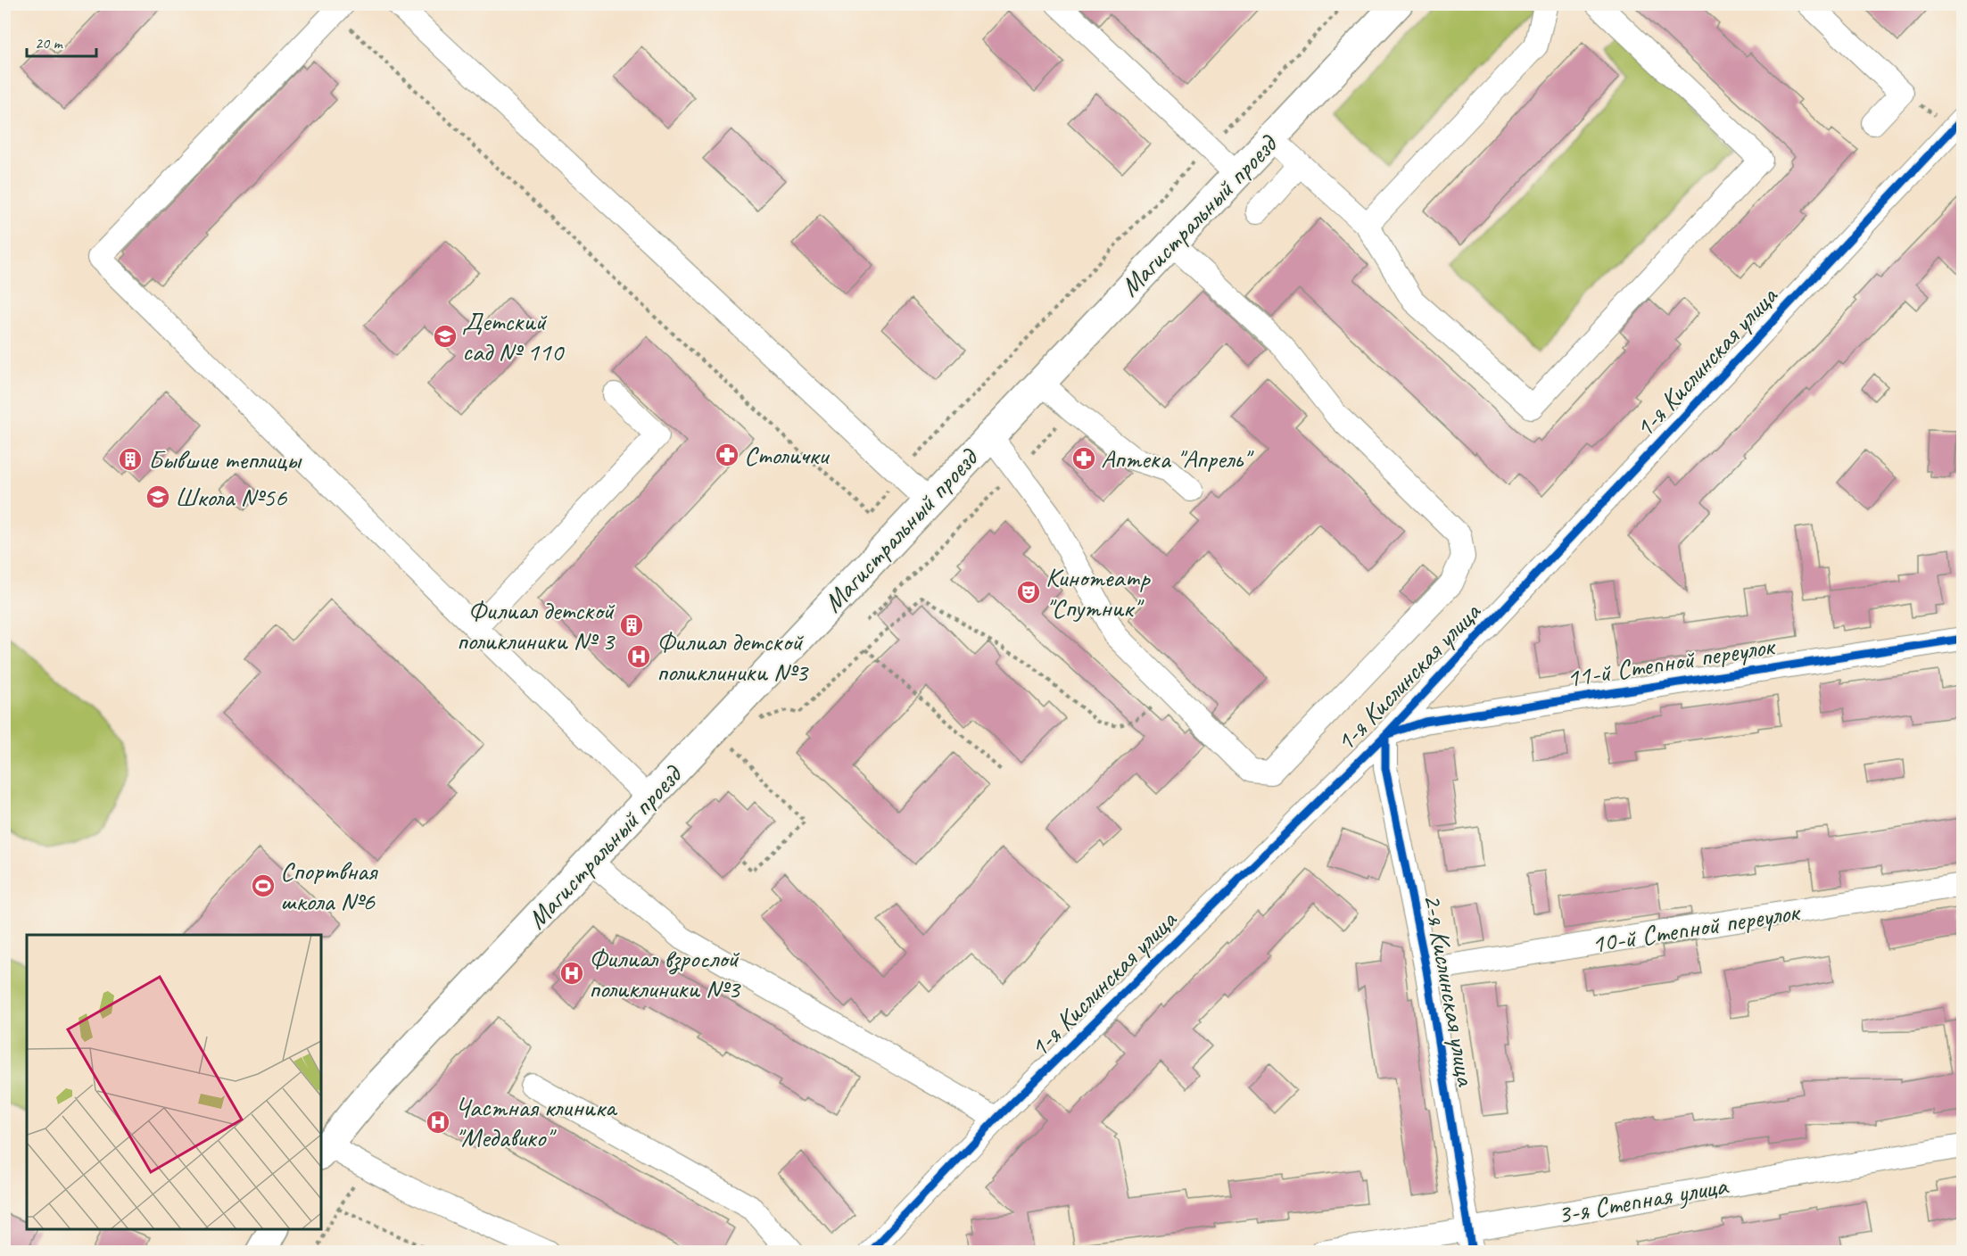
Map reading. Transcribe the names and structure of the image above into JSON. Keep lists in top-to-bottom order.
{
  "streets": {
    "main road": ["Магистральный проезд"],
    "street": [
      "1-я Кислинская улица",
      "11-й Степной переулок",
      "10-й Степной переулок",
      "2-я Кислинская улица",
      "3-я Степная улица"
    ]
  },
  "crossings": [
    ["1-я Кислинская улица", "11-й Степной переулок"],
    ["1-я Кислинская улица", "2-я Кислинская улица"],
    ["11-й Степной переулок", "2-я Кислинская улица"],
    ["10-й Степной переулок", "2-я Кислинская улица"],
    ["2-я Кислинская улица", "3-я Степная улица"]
  ],
  "places": {
    "school or university": ["Детский сад № 110", "Школа №56"],
    "pharmacy": ["Столички", "Аптека \"Апрель\""],
    "building": ["Бывшие теплицы", "Филиал детской поликлиники № 3"],
    "theatre": ["Кинотеатр \"Спутник\""],
    "hospital": ["Филиал детской поликлиники №3", "Филиал взрослой поликлиники №3", "Частная клиника \"Медавико\""],
    "sports": ["Спортвная школа №6"]
  },
  "scale_bar": "20 m"
}
